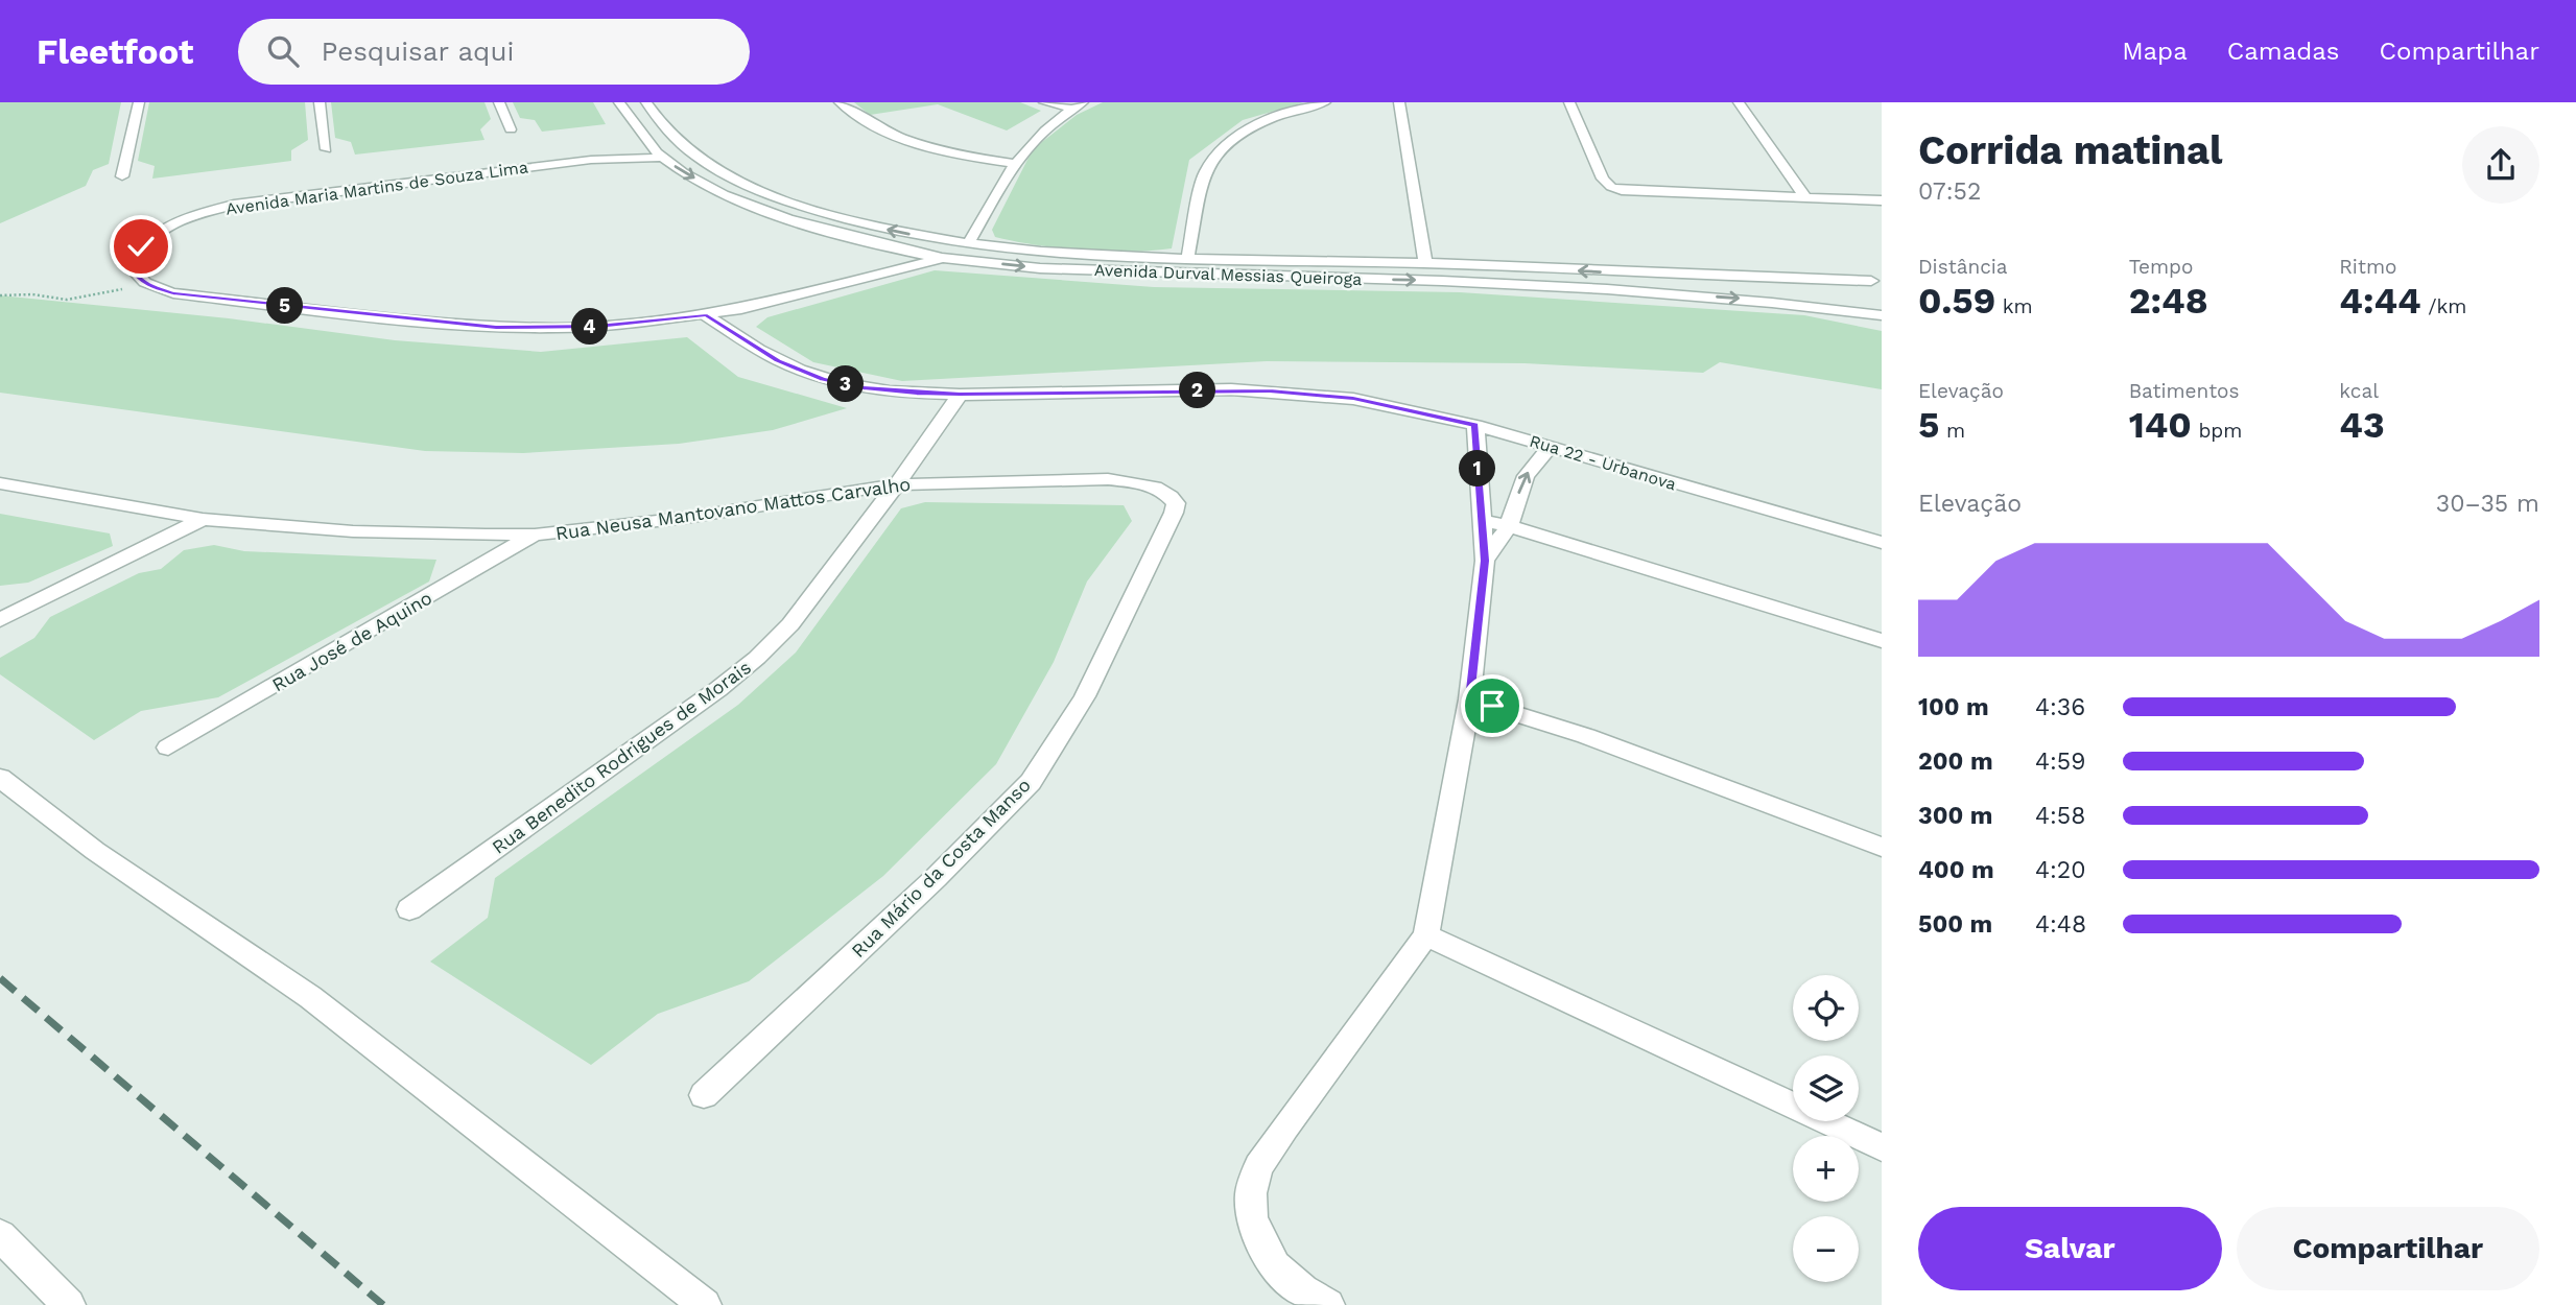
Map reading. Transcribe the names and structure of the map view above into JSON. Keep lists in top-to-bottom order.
{
  "streets": {
    "street": [
      "Avenida Maria Martins de Souza Lima",
      "Avenida Durval Messias Queiroga",
      "Rua 22 - Urbanova",
      "Rua Neusa Mantovano Mattos Carvalho",
      "Rua José de Aquino",
      "Rua Benedito Rodrigues de Morais",
      "Rua Mário da Costa Manso"
    ]
  },
  "crossings": [
    ["Avenida Maria Martins de Souza Lima", "Avenida Durval Messias Queiroga"],
    ["Rua 22 - Urbanova", "Rua Benedito Rodrigues de Morais"],
    ["Rua Neusa Mantovano Mattos Carvalho", "Rua José de Aquino"],
    ["Rua Neusa Mantovano Mattos Carvalho", "Rua Benedito Rodrigues de Morais"],
    ["Rua Neusa Mantovano Mattos Carvalho", "Rua Mário da Costa Manso"]
  ],
  "page": {
    "header": "Fleetfoot",
    "search": "Pesquisar aqui",
    "nav": ["Mapa", "Camadas", "Compartilhar"],
    "heading": ["Corrida matinal", "07:52"],
    "stats": [
      ["Distância", "0.59 km"],
      ["Tempo", "2:48"],
      ["Ritmo", "4:44 /km"],
      ["Elevação", "5 m"],
      ["Batimentos", "140 bpm"],
      ["kcal", "43"]
    ],
    "pins": [
      "5",
      "4",
      "3",
      "2",
      "1"
    ],
    "chart": ["Elevação", "30–35 m"],
    "list": [
      {
        "name": "100 m",
        "note": "4:36"
      },
      {
        "name": "200 m",
        "note": "4:59"
      },
      {
        "name": "300 m",
        "note": "4:58"
      },
      {
        "name": "400 m",
        "note": "4:20"
      },
      {
        "name": "500 m",
        "note": "4:48"
      }
    ],
    "map_buttons": ["+", "−"],
    "buttons": ["Salvar", "Compartilhar"]
  }
}
